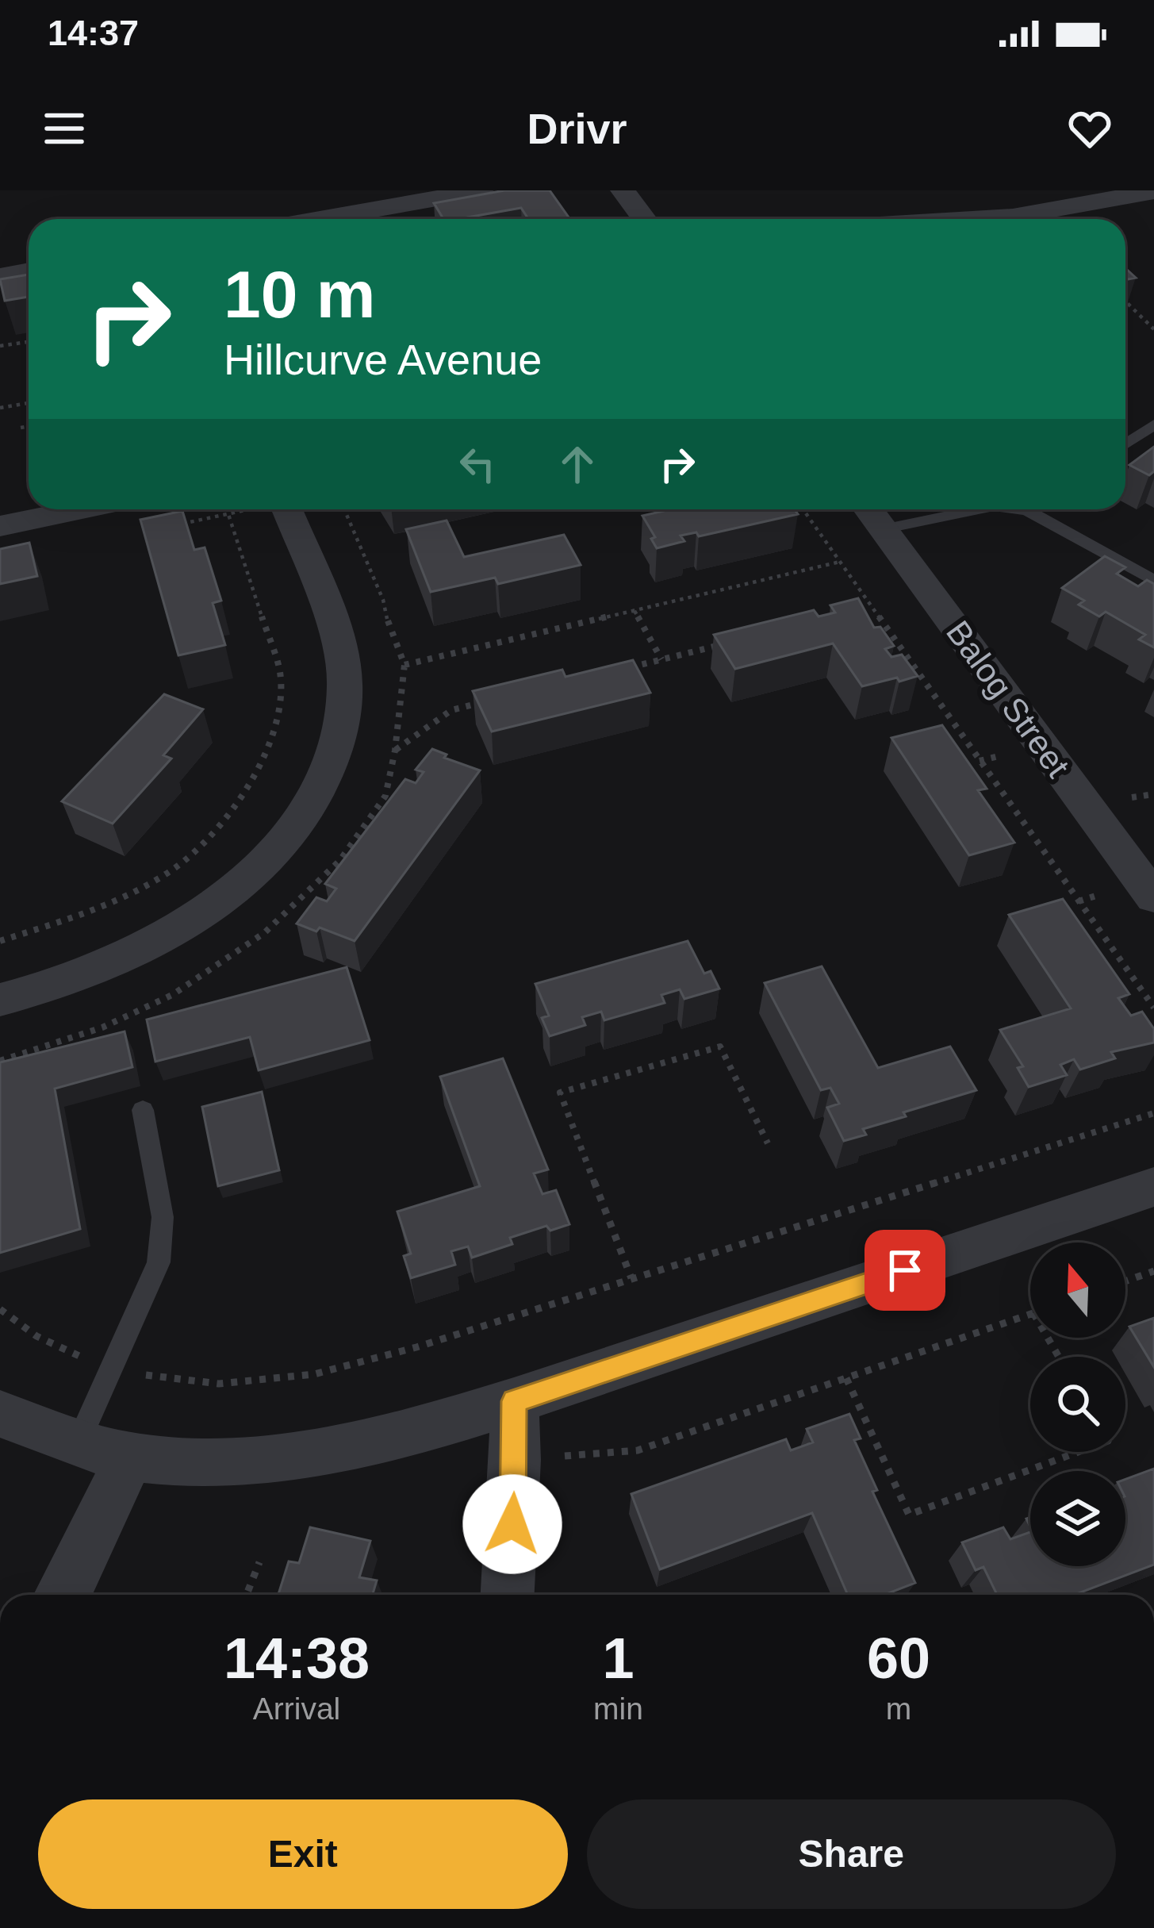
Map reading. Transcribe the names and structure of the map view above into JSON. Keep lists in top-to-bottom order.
{
  "streets": {
    "street": ["Balog Street"]
  },
  "north": "top",
  "page": {
    "status": "14:37",
    "header": "Drivr",
    "turn": ["10 m", "Hillcurve Avenue"],
    "eta": [
      "14:38",
      "Arrival",
      "1",
      "min",
      "60",
      "m"
    ],
    "buttons": ["Exit", "Share"]
  }
}
